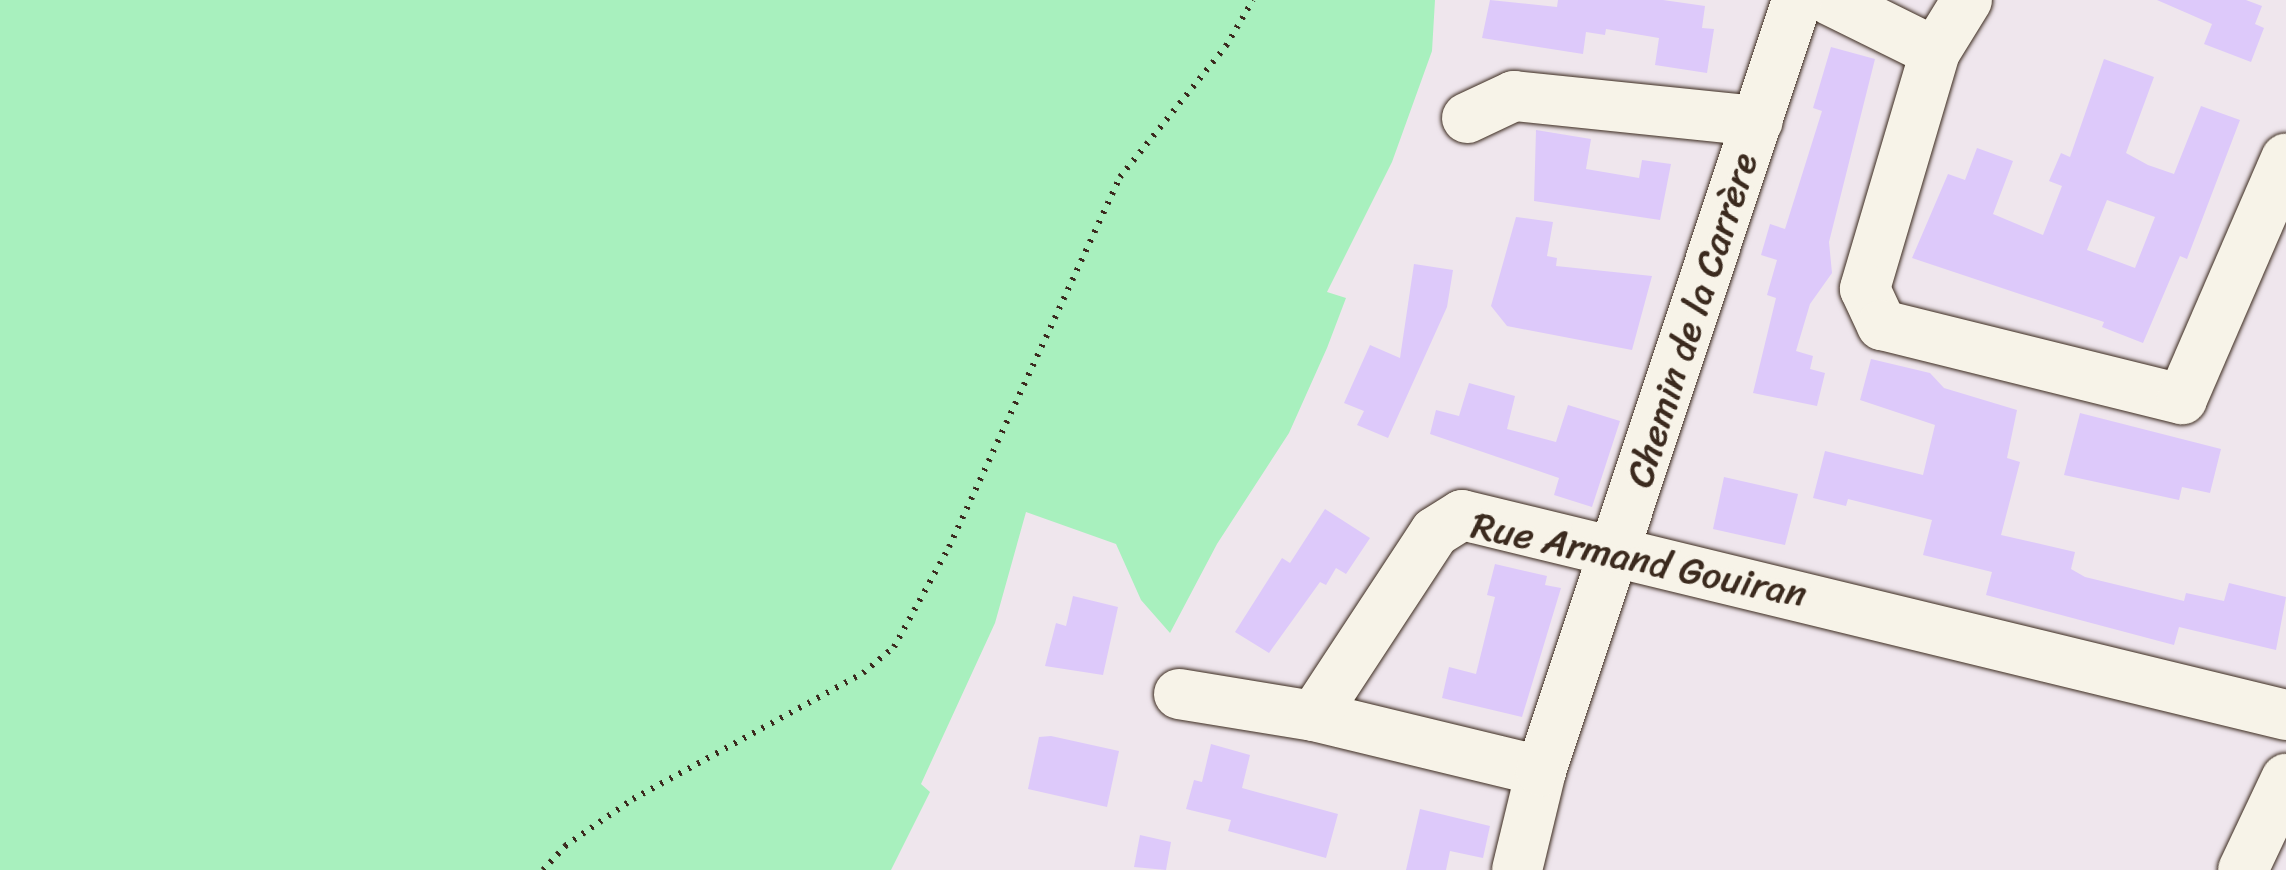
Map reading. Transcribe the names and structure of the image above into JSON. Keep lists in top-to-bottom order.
{
  "streets": {
    "street": ["Chemin de la Carrère", "Rue Armand Gouiran"]
  },
  "crossings": [
    ["Chemin de la Carrère", "Rue Armand Gouiran"]
  ]
}
